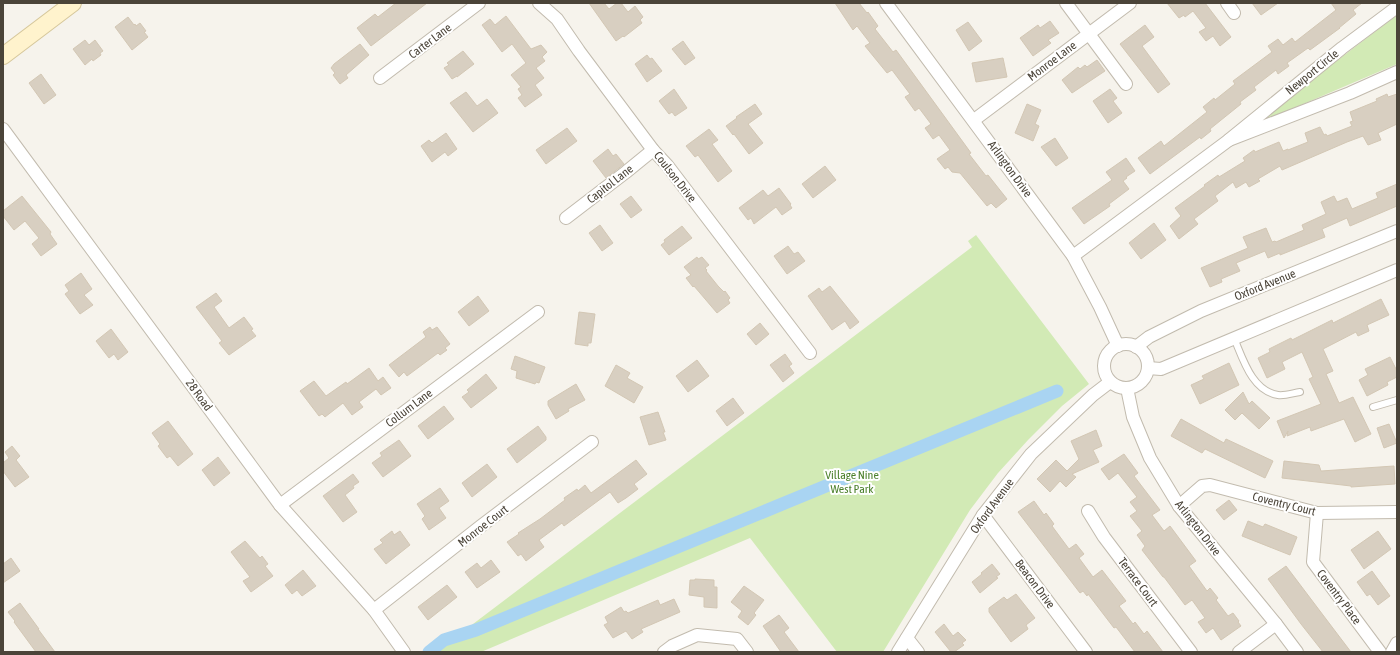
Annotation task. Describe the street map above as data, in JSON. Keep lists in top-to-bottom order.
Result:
{
  "streets": {
    "street": [
      "Carter Lane",
      "Monroe Lane",
      "Newport Circle",
      "Arlington Drive",
      "Coulson Drive",
      "Capitol Lane",
      "Oxford Avenue",
      "28 Road",
      "Collum Lane",
      "Coventry Court",
      "Monroe Court",
      "Terrace Court",
      "Beacon Drive",
      "Coventry Place"
    ]
  },
  "crossings": [
    ["Monroe Lane", "Arlington Drive"],
    ["Newport Circle", "Arlington Drive"],
    ["Arlington Drive", "Oxford Avenue"],
    ["Arlington Drive", "Coventry Court"],
    ["Coulson Drive", "Capitol Lane"],
    ["Oxford Avenue", "Beacon Drive"],
    ["28 Road", "Collum Lane"],
    ["28 Road", "Monroe Court"],
    ["Coventry Court", "Coventry Place"]
  ],
  "parks": ["Village Nine West Park"]
}
